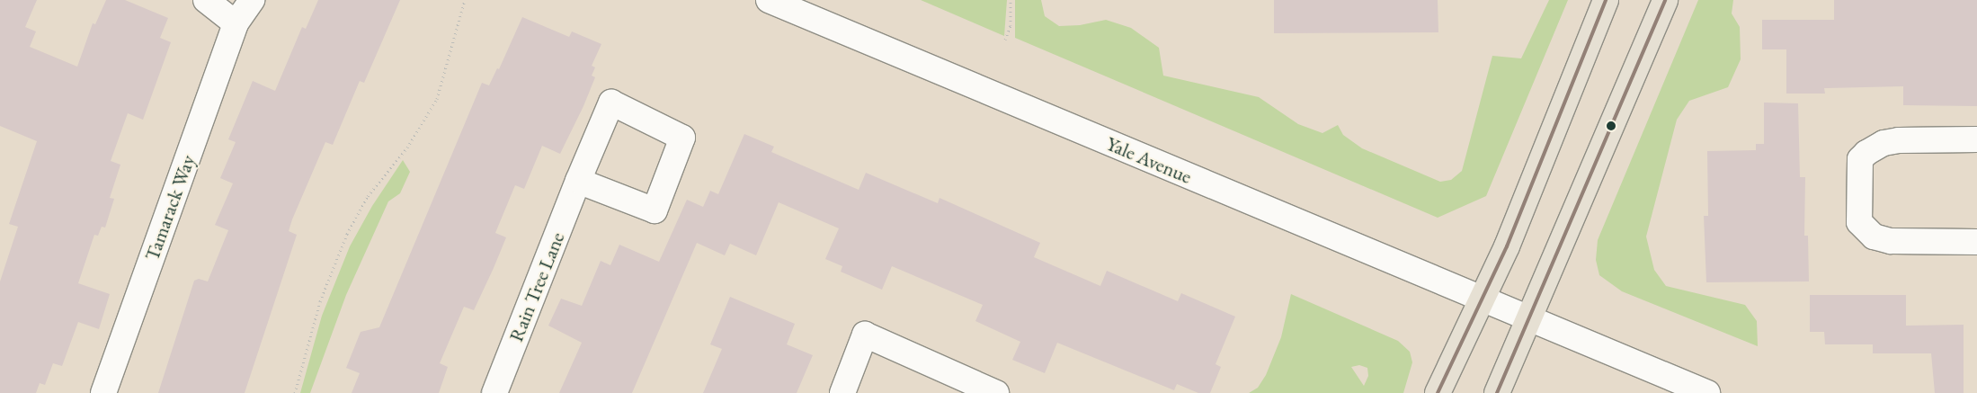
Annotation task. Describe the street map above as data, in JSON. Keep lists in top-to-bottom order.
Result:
{
  "streets": {
    "street": ["Yale Avenue", "Tamarack Way", "Rain Tree Lane"]
  }
}
